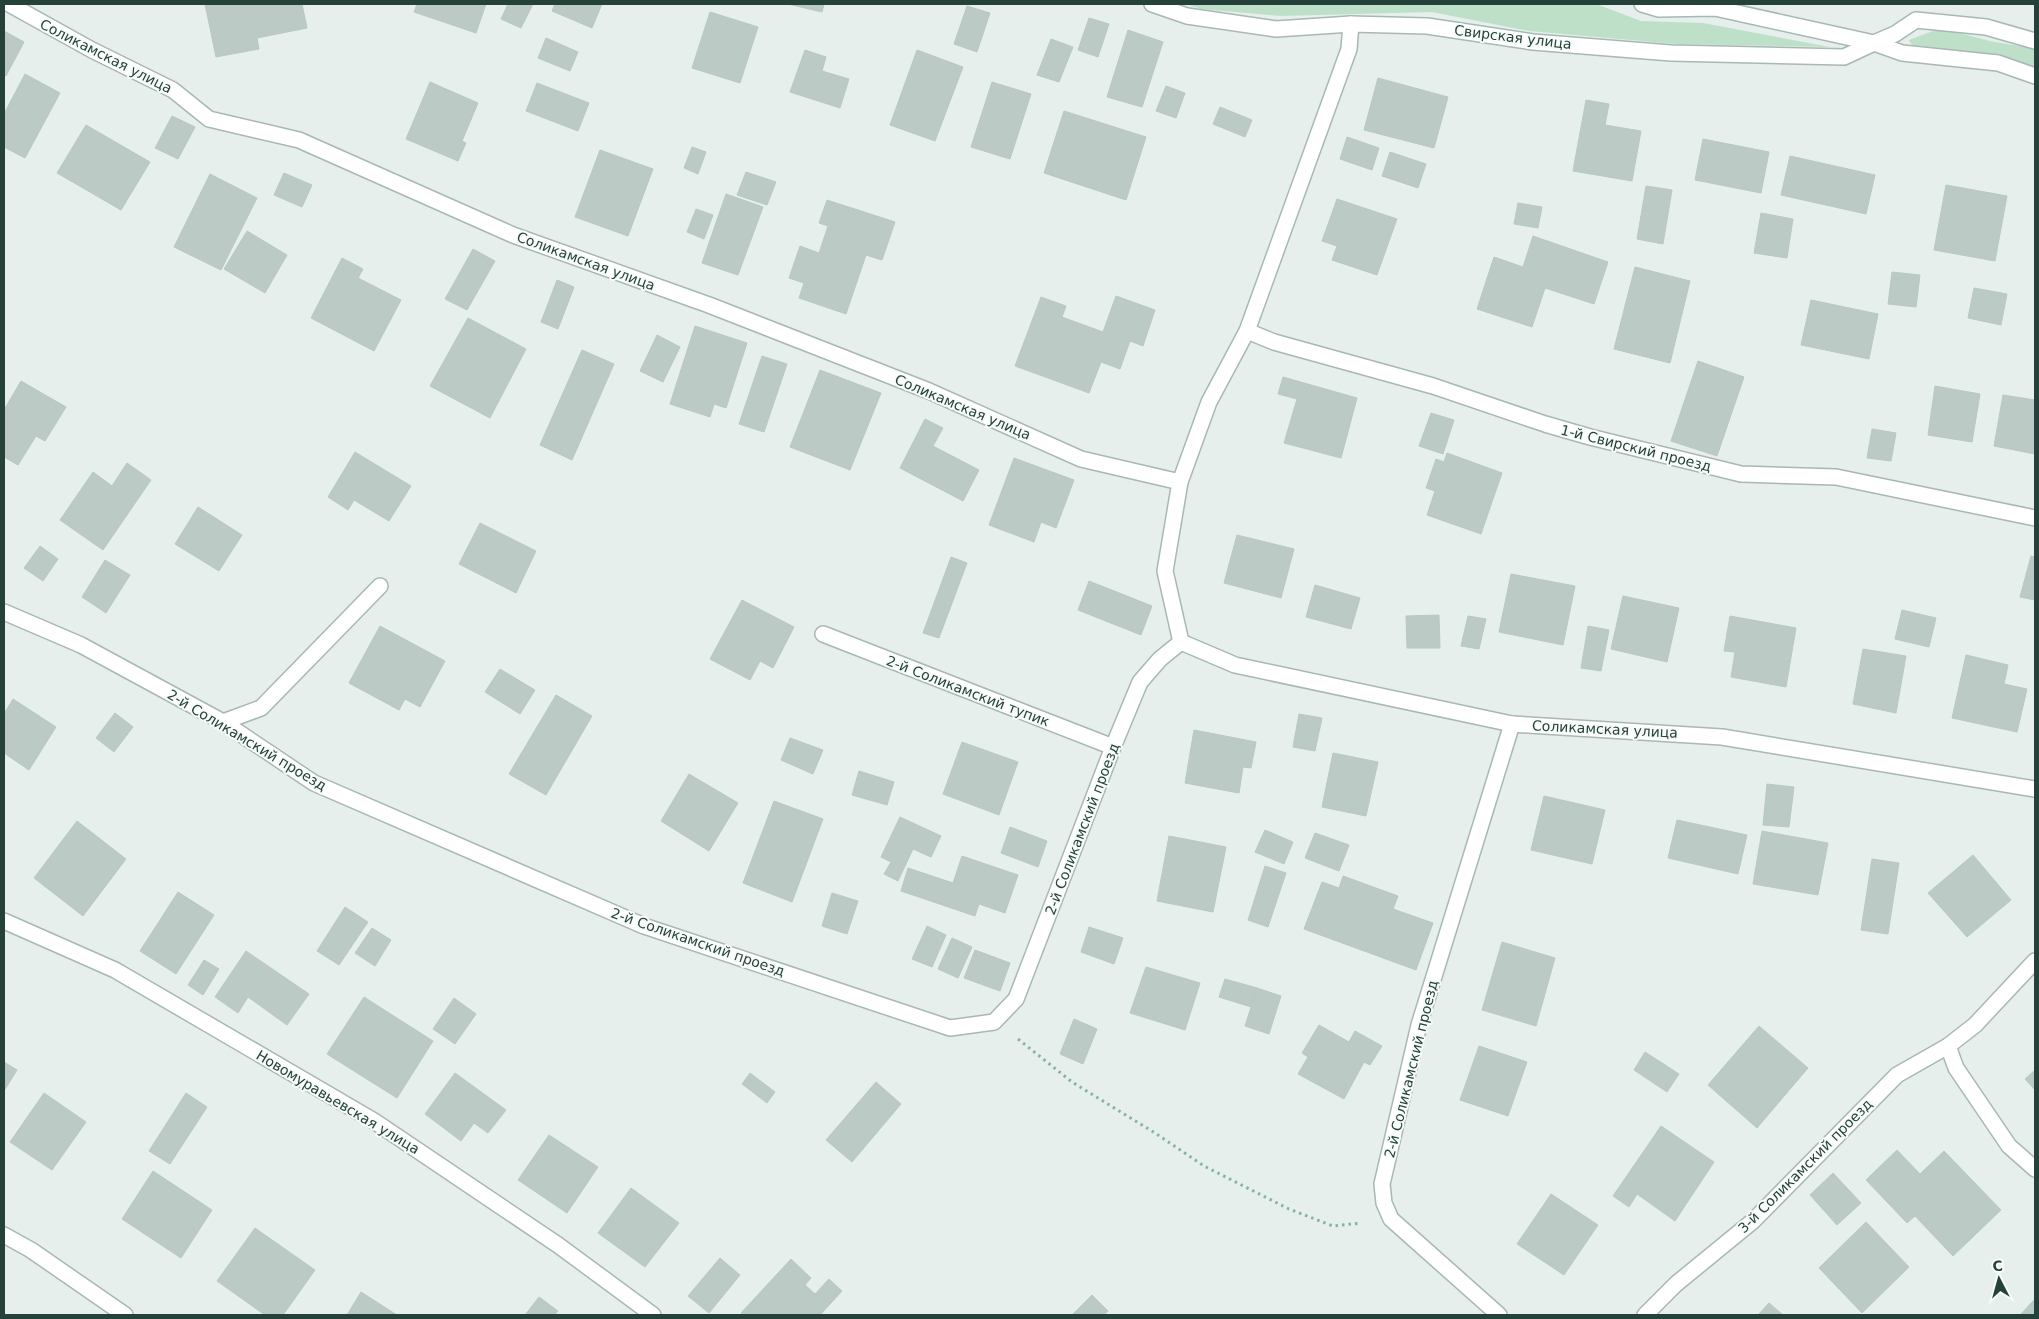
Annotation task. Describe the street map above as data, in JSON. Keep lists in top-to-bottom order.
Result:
{
  "streets": {
    "street": [
      "Свирская улица",
      "Соликамская улица",
      "1-й Свирский проезд",
      "2-й Соликамский тупик",
      "2-й Соликамский проезд",
      "Новомуравьевская улица",
      "3-й Соликамский проезд"
    ]
  },
  "crossings": [
    ["Соликамская улица", "2-й Соликамский проезд"],
    ["2-й Соликамский тупик", "2-й Соликамский проезд"]
  ],
  "north": "top"
}
